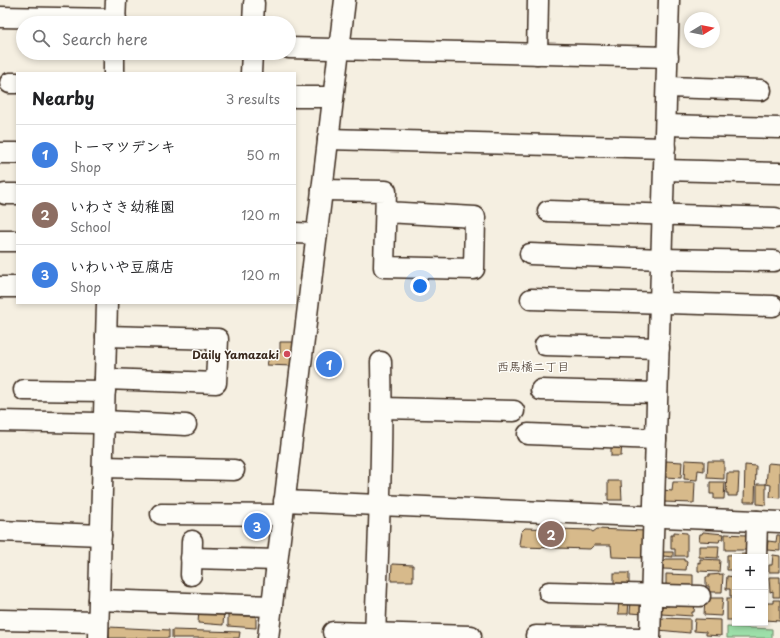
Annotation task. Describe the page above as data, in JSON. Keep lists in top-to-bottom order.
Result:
{
  "districts": ["西馬橋二丁目"],
  "places": ["Daily Yamazaki"],
  "north": "right",
  "page": {
    "search": "Search here",
    "heading": ["Nearby", "3 results"],
    "list": [
      {
        "mark": "1",
        "name": "トーマツデンキ",
        "note": "Shop",
        "value": "50 m"
      },
      {
        "mark": "2",
        "name": "いわさき幼稚園",
        "note": "School",
        "value": "120 m"
      },
      {
        "mark": "3",
        "name": "いわいや豆腐店",
        "note": "Shop",
        "value": "120 m"
      }
    ],
    "pins": ["1", "3", "2"],
    "map_buttons": ["+", "−"]
  }
}
